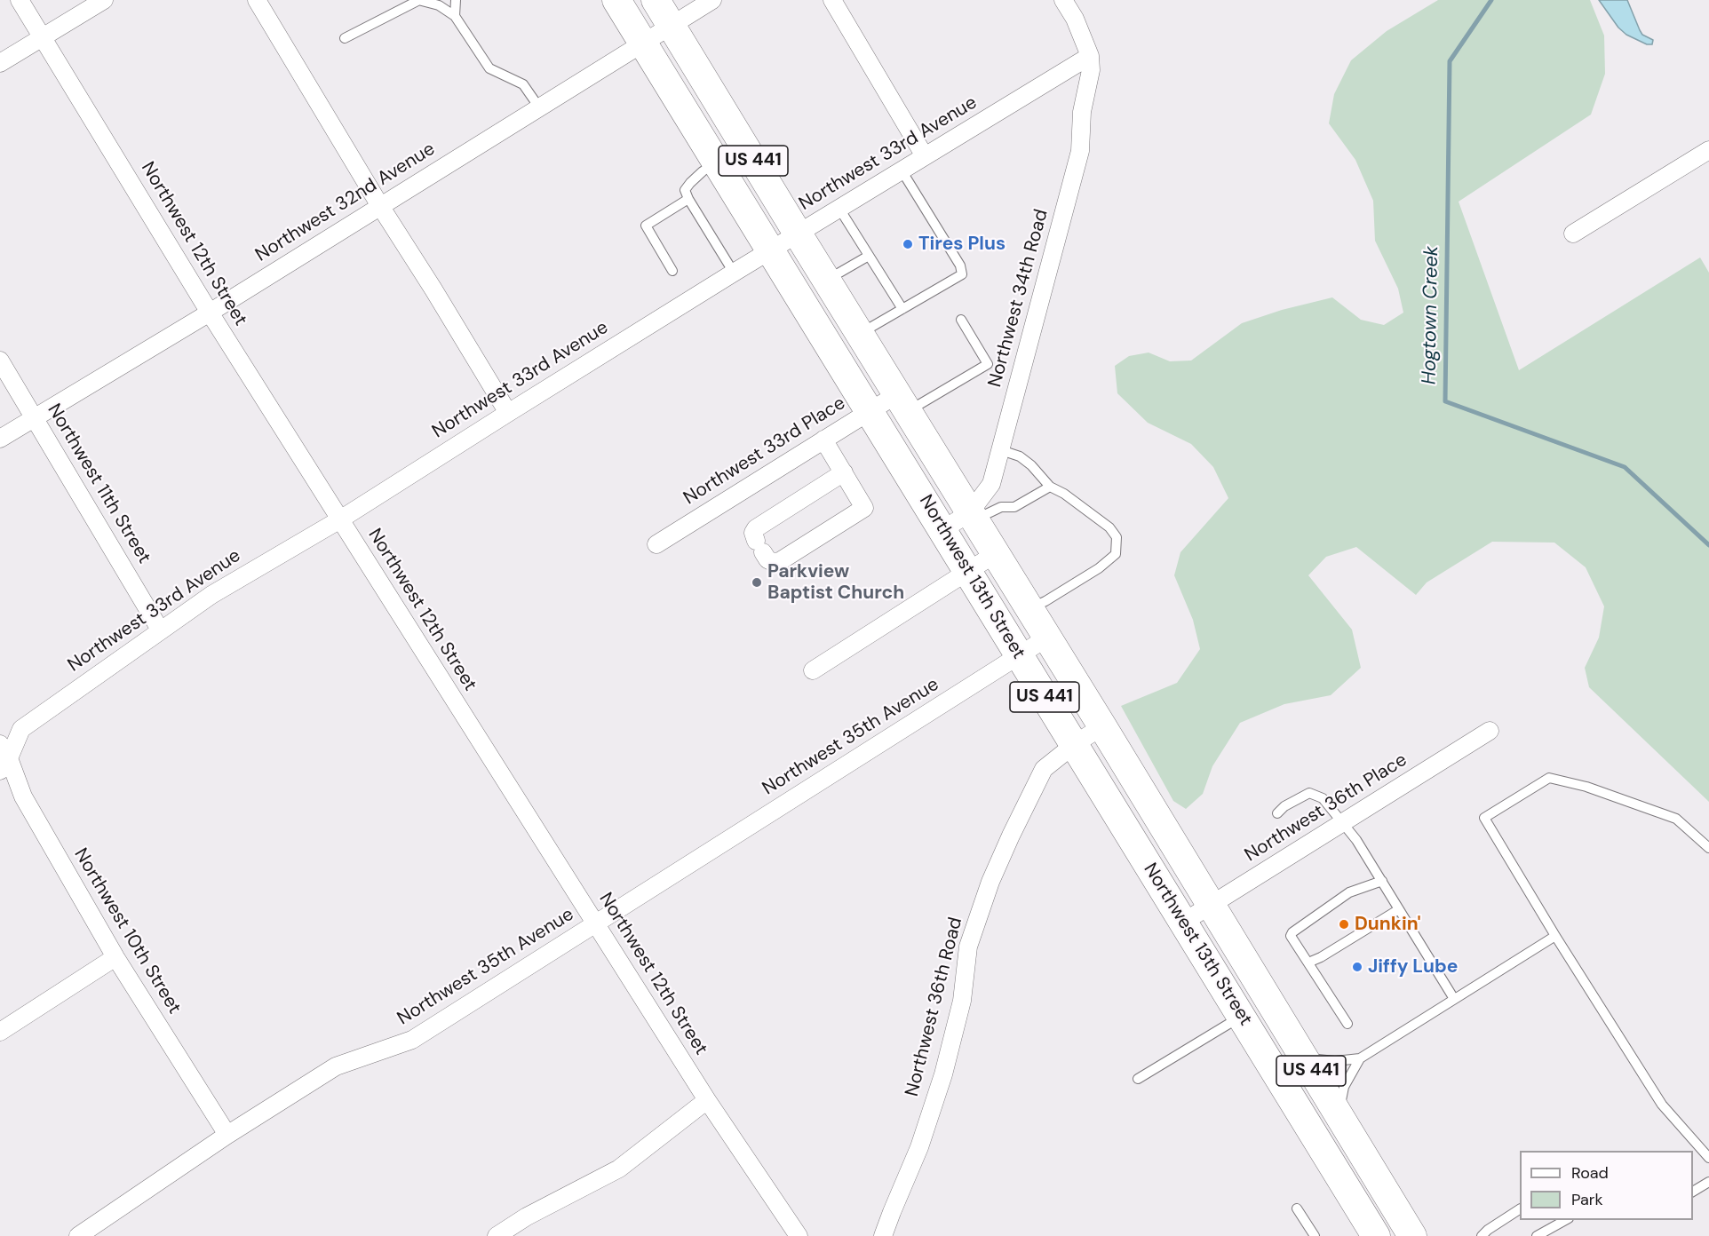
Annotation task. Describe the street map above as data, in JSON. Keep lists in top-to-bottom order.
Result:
{
  "streets": {
    "main road": ["US 441", "Northwest 13th Street"],
    "street": [
      "Northwest 33rd Avenue",
      "Northwest 32nd Avenue",
      "Northwest 12th Street",
      "Northwest 34th Road",
      "Northwest 33rd Place",
      "Northwest 11th Street",
      "Northwest 35th Avenue",
      "Northwest 36th Place",
      "Northwest 10th Street",
      "Northwest 36th Road"
    ]
  },
  "crossings": [
    ["Northwest 33rd Avenue", "Northwest 12th Street"],
    ["Northwest 33rd Avenue", "Northwest 34th Road"],
    ["Northwest 33rd Avenue", "Northwest 11th Street"],
    ["Northwest 33rd Avenue", "Northwest 13th Street"],
    ["Northwest 33rd Avenue", "Northwest 10th Street"],
    ["Northwest 32nd Avenue", "Northwest 12th Street"],
    ["Northwest 32nd Avenue", "Northwest 11th Street"],
    ["Northwest 32nd Avenue", "Northwest 13th Street"],
    ["Northwest 12th Street", "Northwest 35th Avenue"],
    ["Northwest 34th Road", "Northwest 13th Street"],
    ["Northwest 33rd Place", "Northwest 13th Street"],
    ["Northwest 13th Street", "Northwest 35th Avenue"],
    ["Northwest 13th Street", "Northwest 36th Place"],
    ["Northwest 13th Street", "Northwest 36th Road"],
    ["Northwest 35th Avenue", "Northwest 10th Street"]
  ],
  "water": ["Hogtown Creek"],
  "places": [
    "Tires Plus",
    "Parkview Baptist Church",
    "Dunkin'",
    "Jiffy Lube"
  ],
  "legend": ["Road", "Park"]
}
